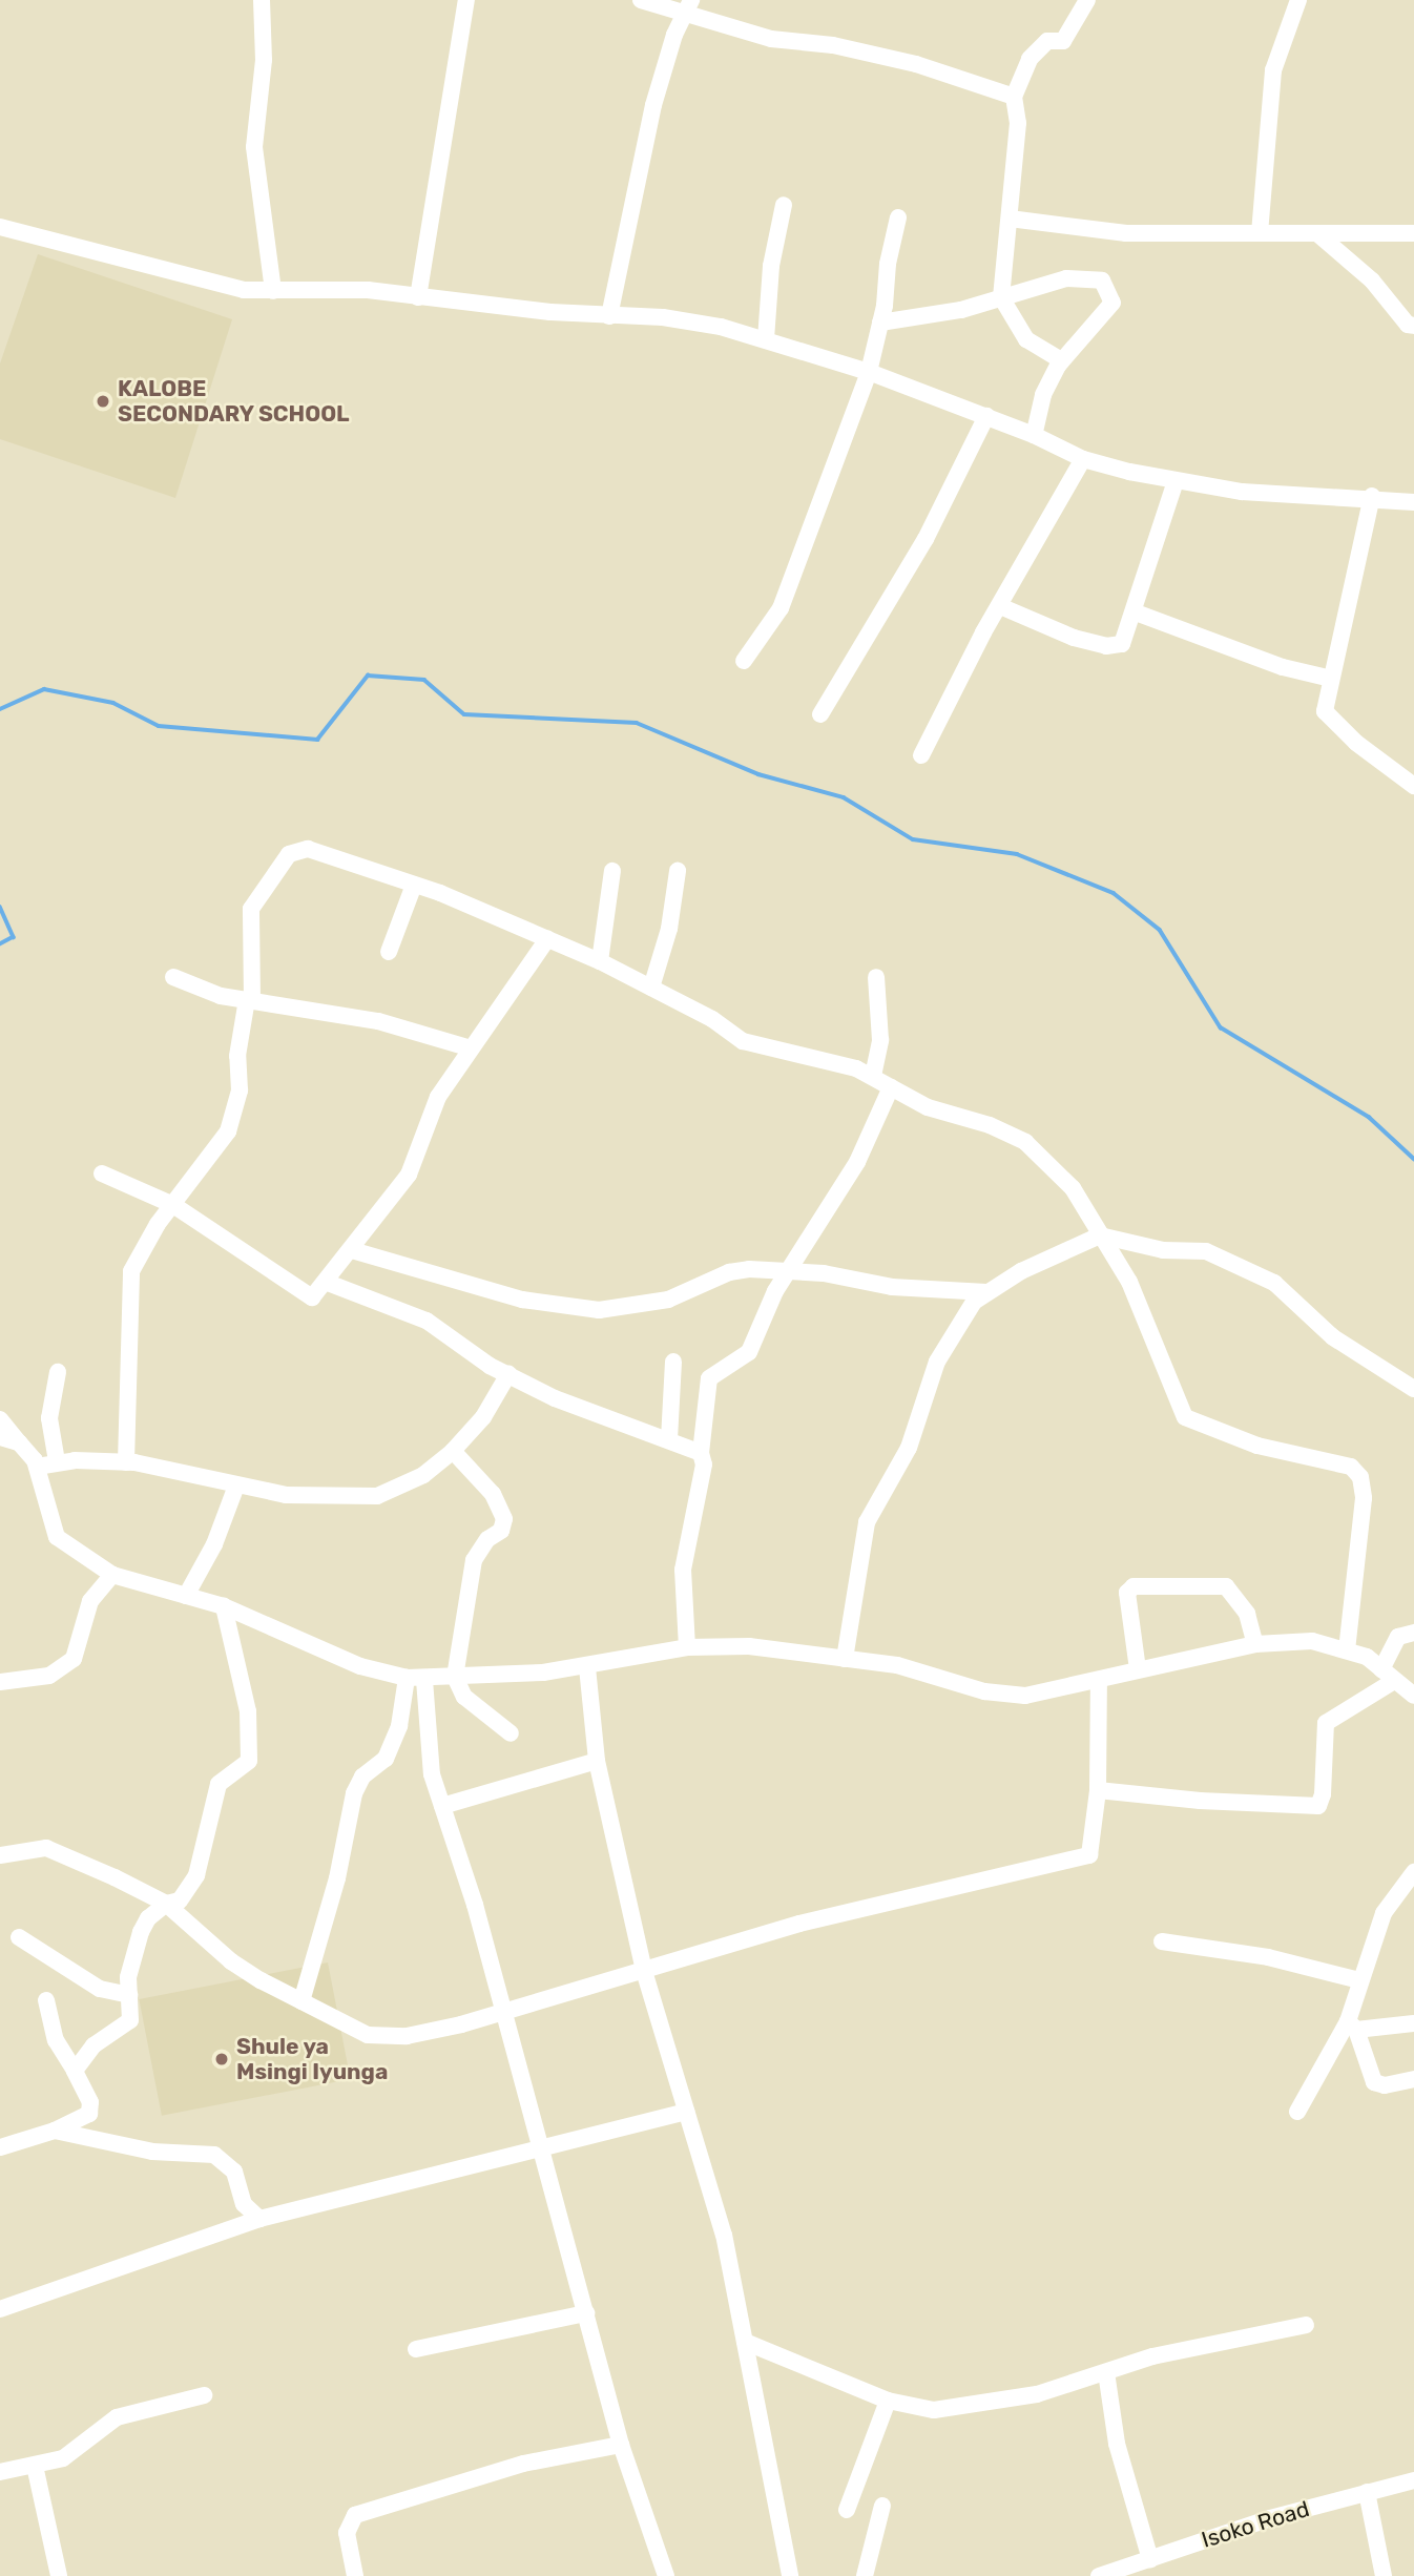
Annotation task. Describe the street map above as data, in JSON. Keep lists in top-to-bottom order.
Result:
{
  "streets": {
    "street": ["Isoko Road"]
  },
  "places": ["KALOBE SECONDARY SCHOOL", "Shule ya Msingi Iyunga"]
}
